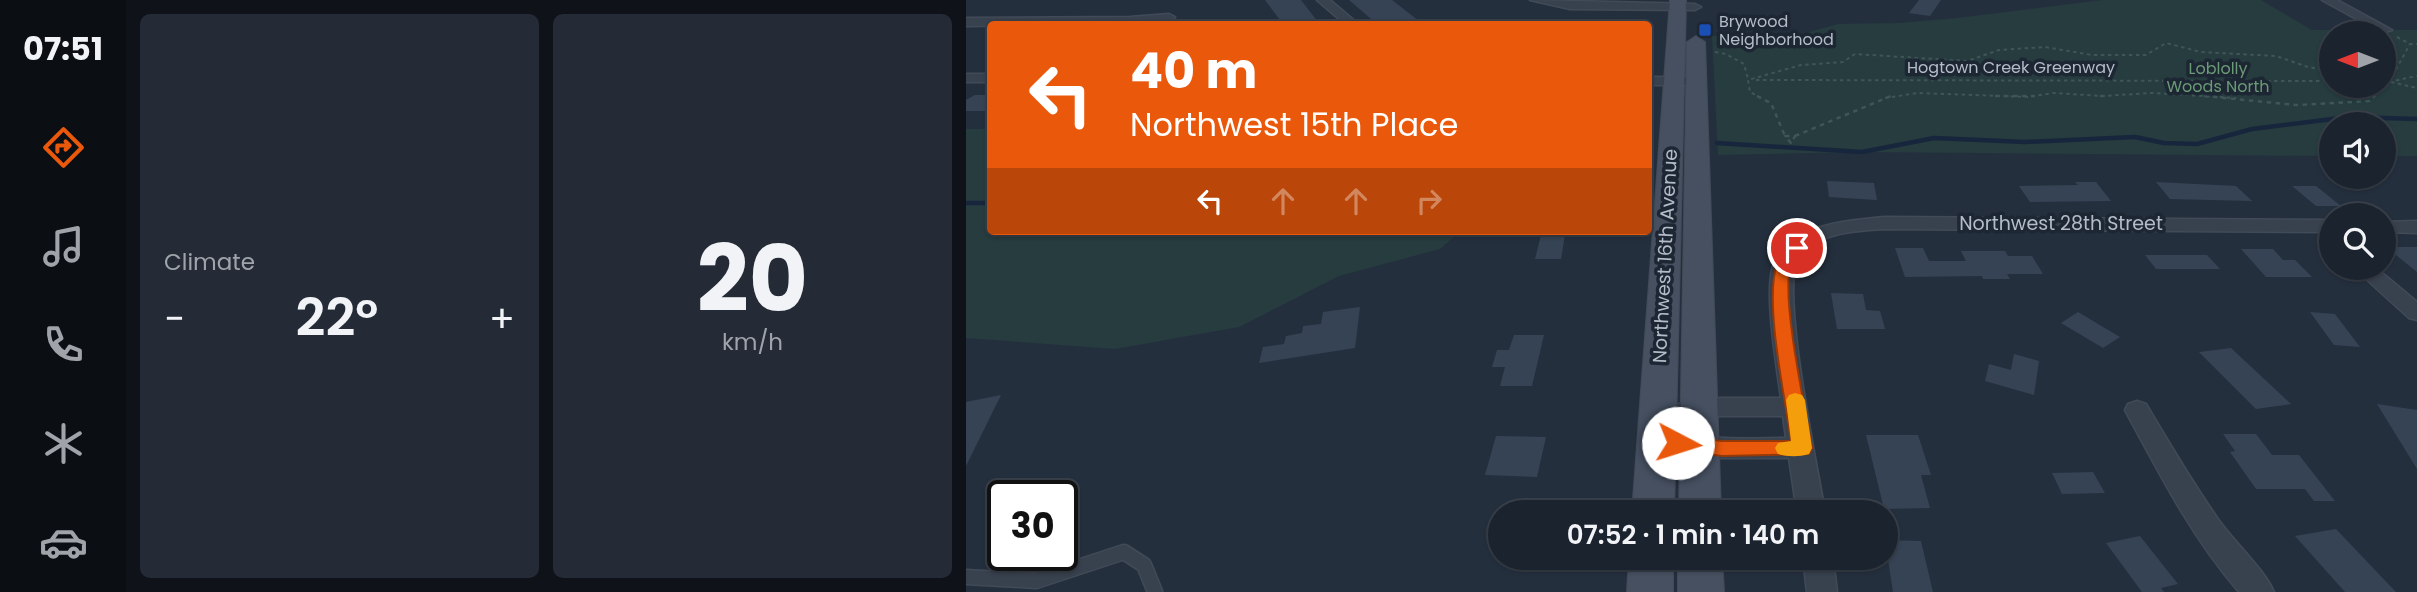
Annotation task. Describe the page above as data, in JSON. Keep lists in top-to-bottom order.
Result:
{
  "streets": {
    "main road": ["Northwest 16th Avenue"],
    "street": ["Northwest 28th Street"],
    "path": ["Hogtown Creek Greenway"]
  },
  "parks": ["Loblolly Woods North"],
  "places": {
    "transit": ["Brywood Neighborhood"]
  },
  "north": "left",
  "page": {
    "tabs": "07:51",
    "tile": [
      "Climate",
      ["20", "km/h"]
    ],
    "turn": ["40 m", "Northwest 15th Place"],
    "heat": ["−", "22°", "+"],
    "limit": "30",
    "trip": "07:52 · 1 min · 140 m"
  }
}
